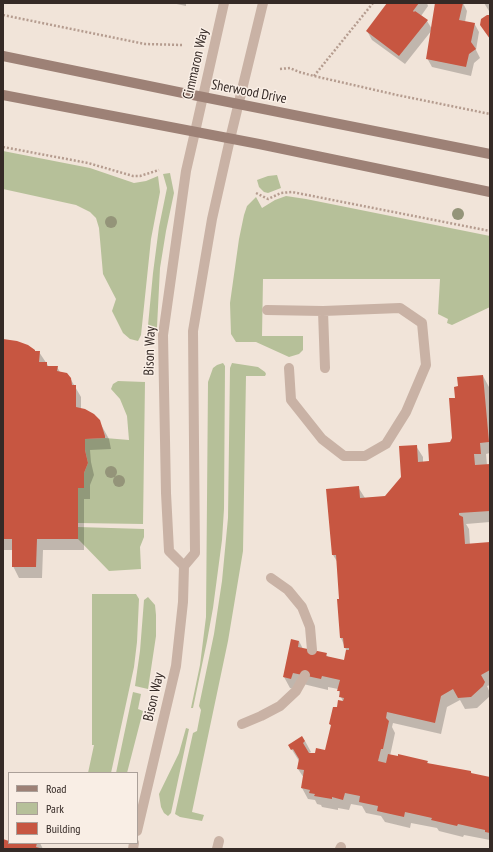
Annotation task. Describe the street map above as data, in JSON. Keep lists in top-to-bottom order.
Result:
{
  "streets": {
    "main road": ["Sherwood Drive"],
    "street": ["Cimmaron Way", "Bison Way"]
  },
  "crossings": [
    ["Cimmaron Way", "Sherwood Drive"],
    ["Cimmaron Way", "Bison Way"]
  ],
  "legend": ["Road", "Park", "Building"]
}
